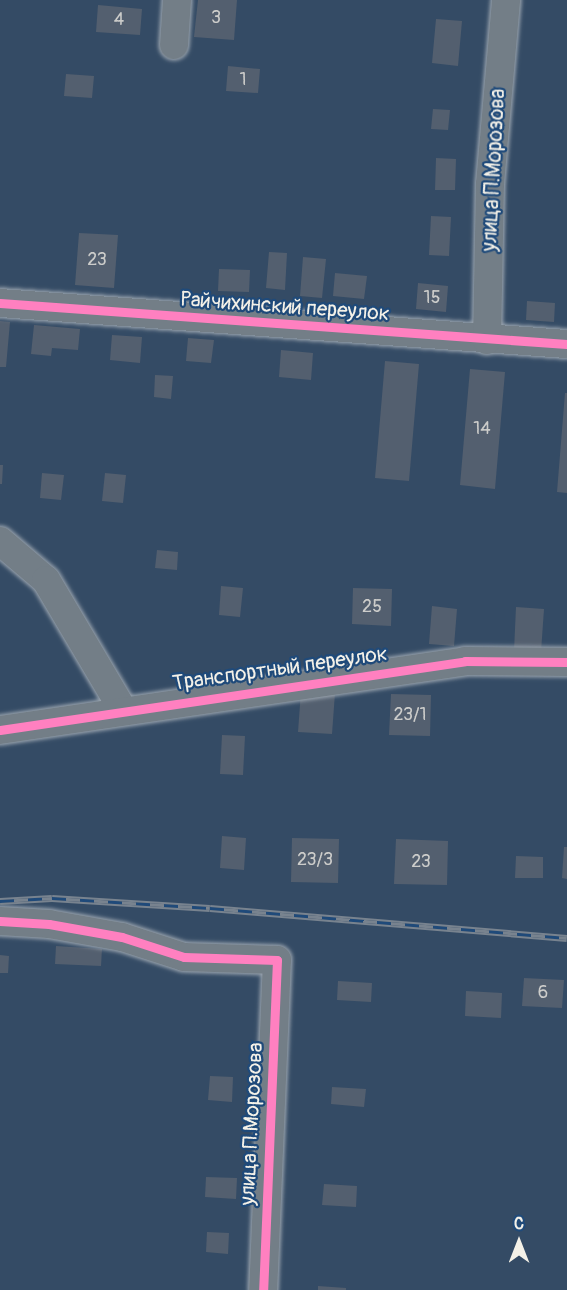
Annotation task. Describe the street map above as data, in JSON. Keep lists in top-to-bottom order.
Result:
{
  "streets": {
    "street": ["улица П.Морозова", "Райчихинский переулок", "Транспортный переулок"]
  },
  "crossings": [
    ["улица П.Морозова", "Райчихинский переулок"]
  ],
  "house_numbers": [
    "3",
    "4",
    "1",
    "23",
    "15",
    "14",
    "25",
    "23/1",
    "23/3",
    "23",
    "6"
  ],
  "north": "top"
}
